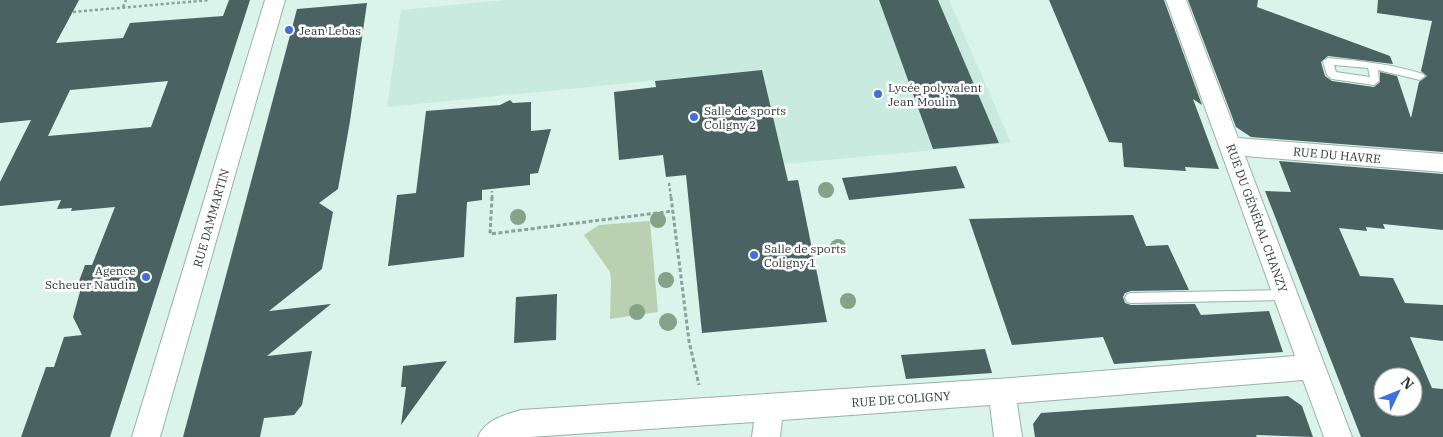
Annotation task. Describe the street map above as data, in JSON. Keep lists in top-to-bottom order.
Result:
{
  "streets": {
    "street": [
      "RUE DU HAVRE",
      "RUE DAMMARTIN",
      "RUE DU GÉNÉRAL CHANZY",
      "RUE DE COLIGNY"
    ]
  },
  "crossings": [
    ["RUE DU HAVRE", "RUE DU GÉNÉRAL CHANZY"],
    ["RUE DU GÉNÉRAL CHANZY", "RUE DE COLIGNY"]
  ],
  "places": [
    "Jean Lebas",
    "Lycée polyvalent Jean Moulin",
    "Salle de sports Coligny 2",
    "Salle de sports Coligny 1",
    "Agence Scheuer Naudin"
  ],
  "north": "top right"
}
